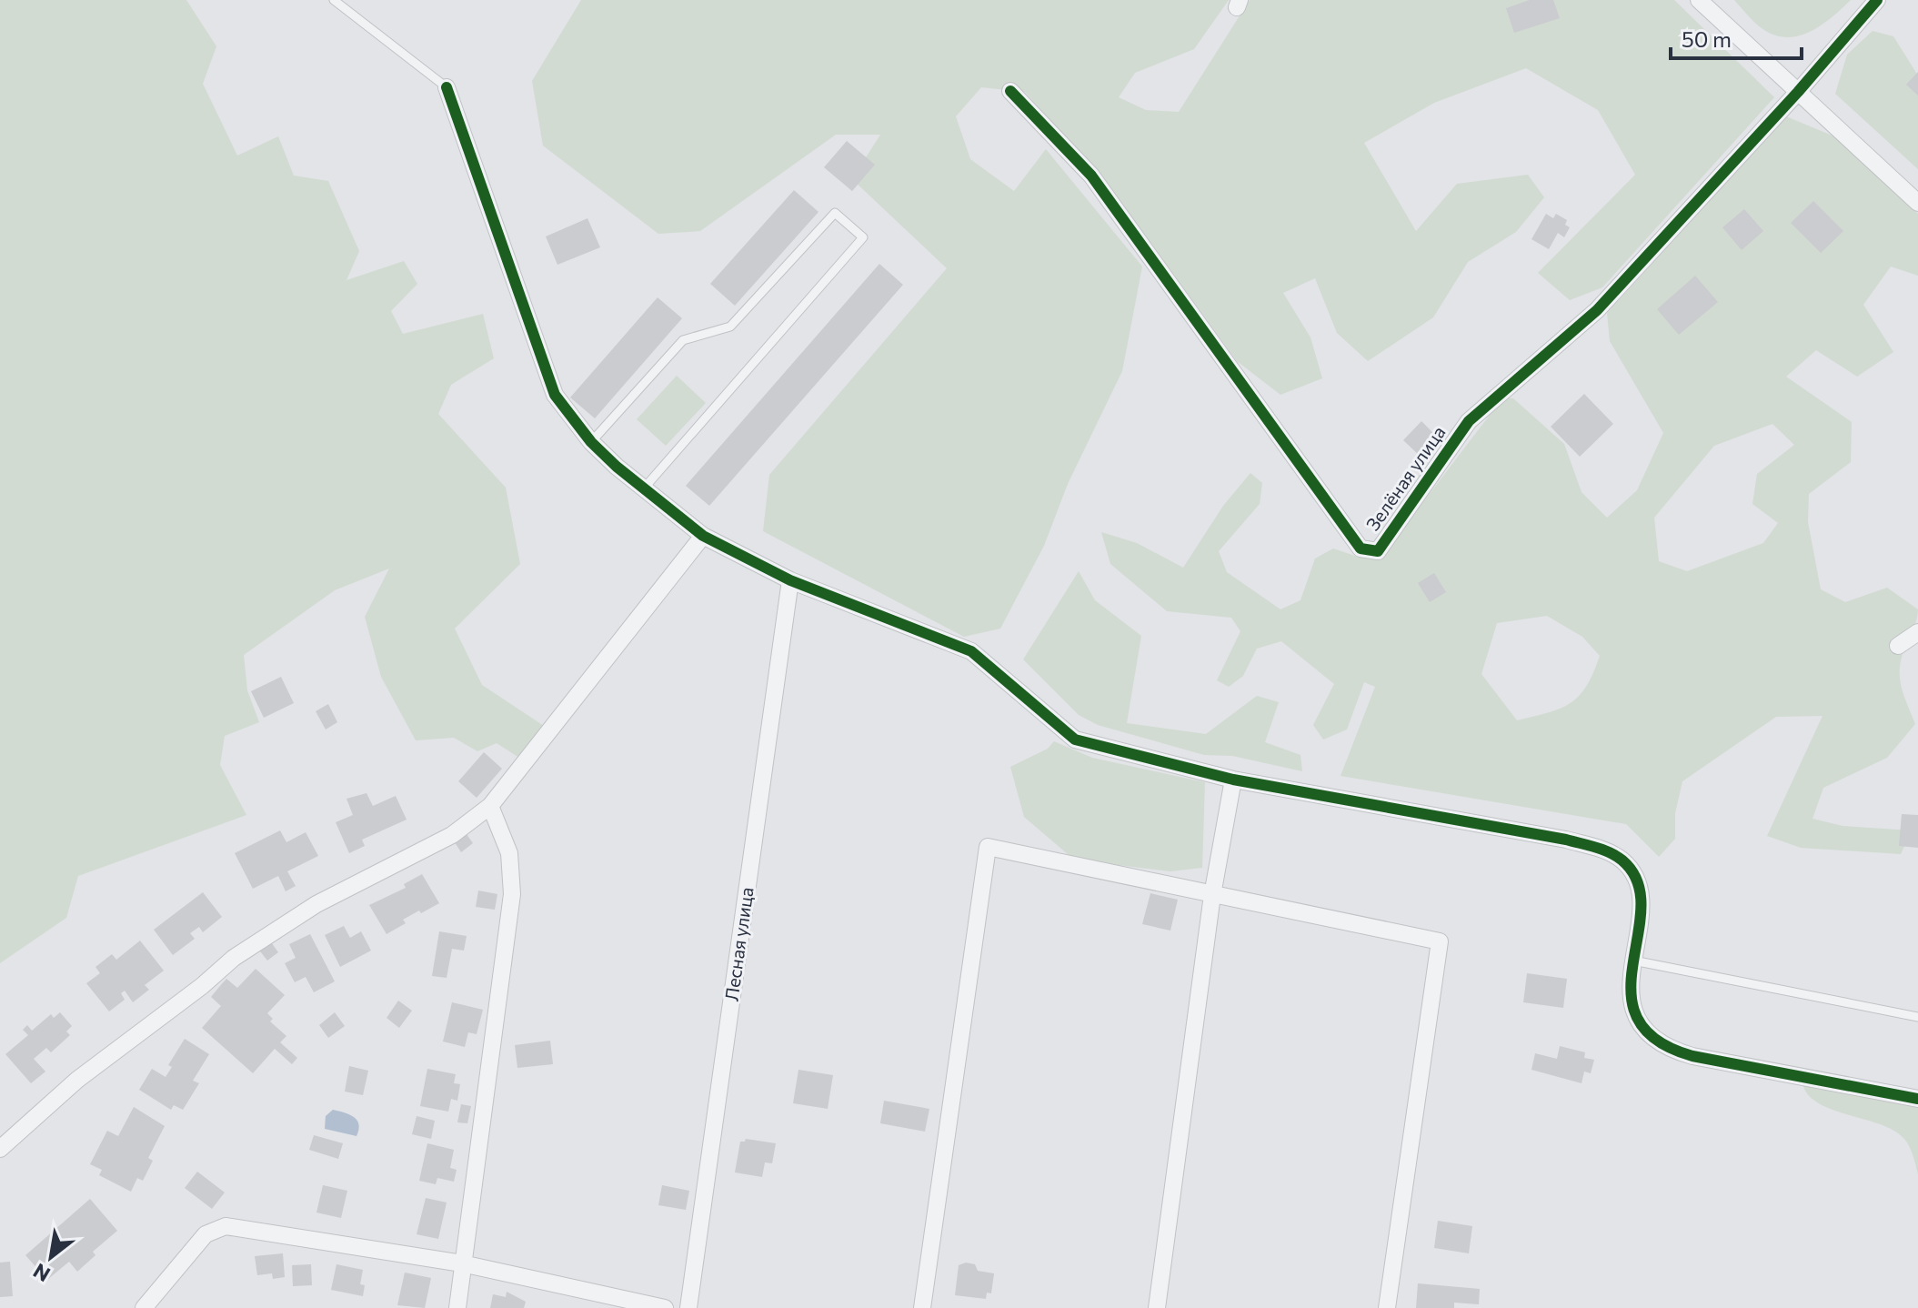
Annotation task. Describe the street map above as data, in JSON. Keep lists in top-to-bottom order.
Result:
{
  "streets": {
    "street": ["Зелёная улица", "Лесная улица"]
  },
  "scale_bar": "50 m",
  "north": "bottom left"
}
